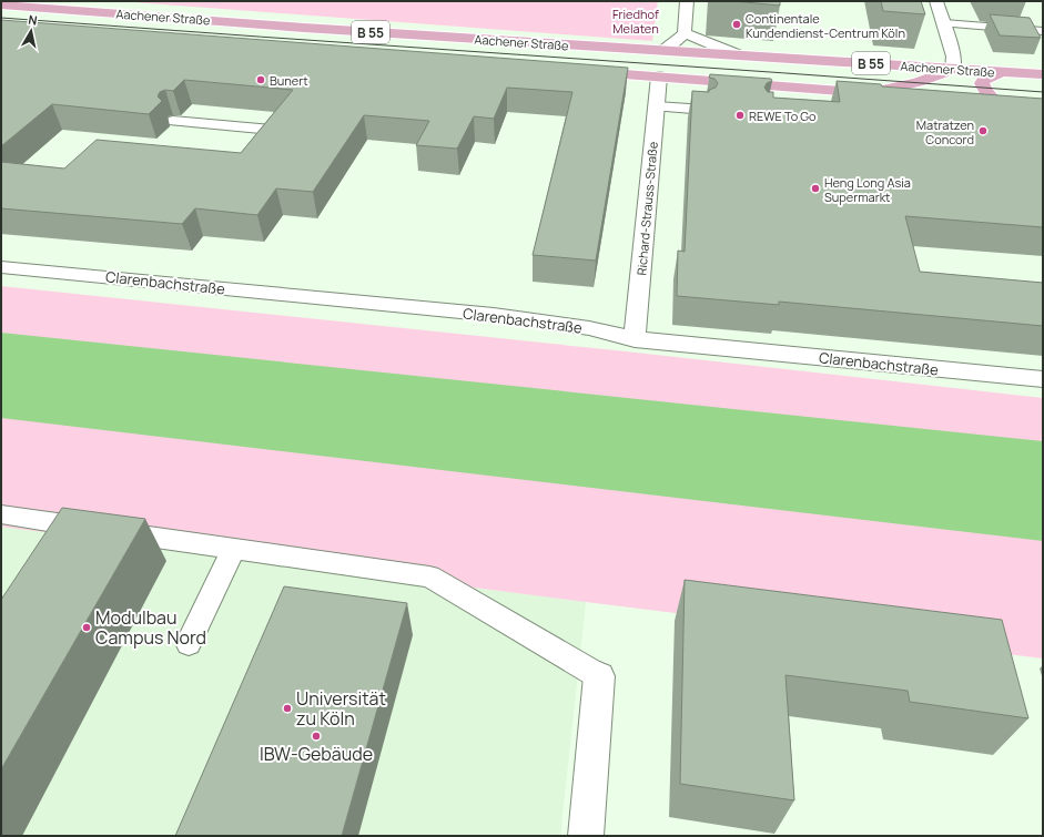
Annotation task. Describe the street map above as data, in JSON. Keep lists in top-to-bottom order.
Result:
{
  "streets": {
    "main road": ["Aachener Straße", "B 55"],
    "street": ["Richard-Strauss-Straße", "Clarenbachstraße"]
  },
  "crossings": [
    ["Aachener Straße", "Richard-Strauss-Straße"],
    ["Richard-Strauss-Straße", "Clarenbachstraße"]
  ],
  "parks": ["Friedhof Melaten"],
  "places": [
    "Continentale Kundendienst-Centrum Köln",
    "Bunert",
    "REWE To Go",
    "Matratzen Concord",
    "Heng Long Asia Supermarkt",
    "Modulbau Campus Nord",
    "Universität zu Köln",
    "IBW-Gebäude"
  ],
  "north": "top"
}
